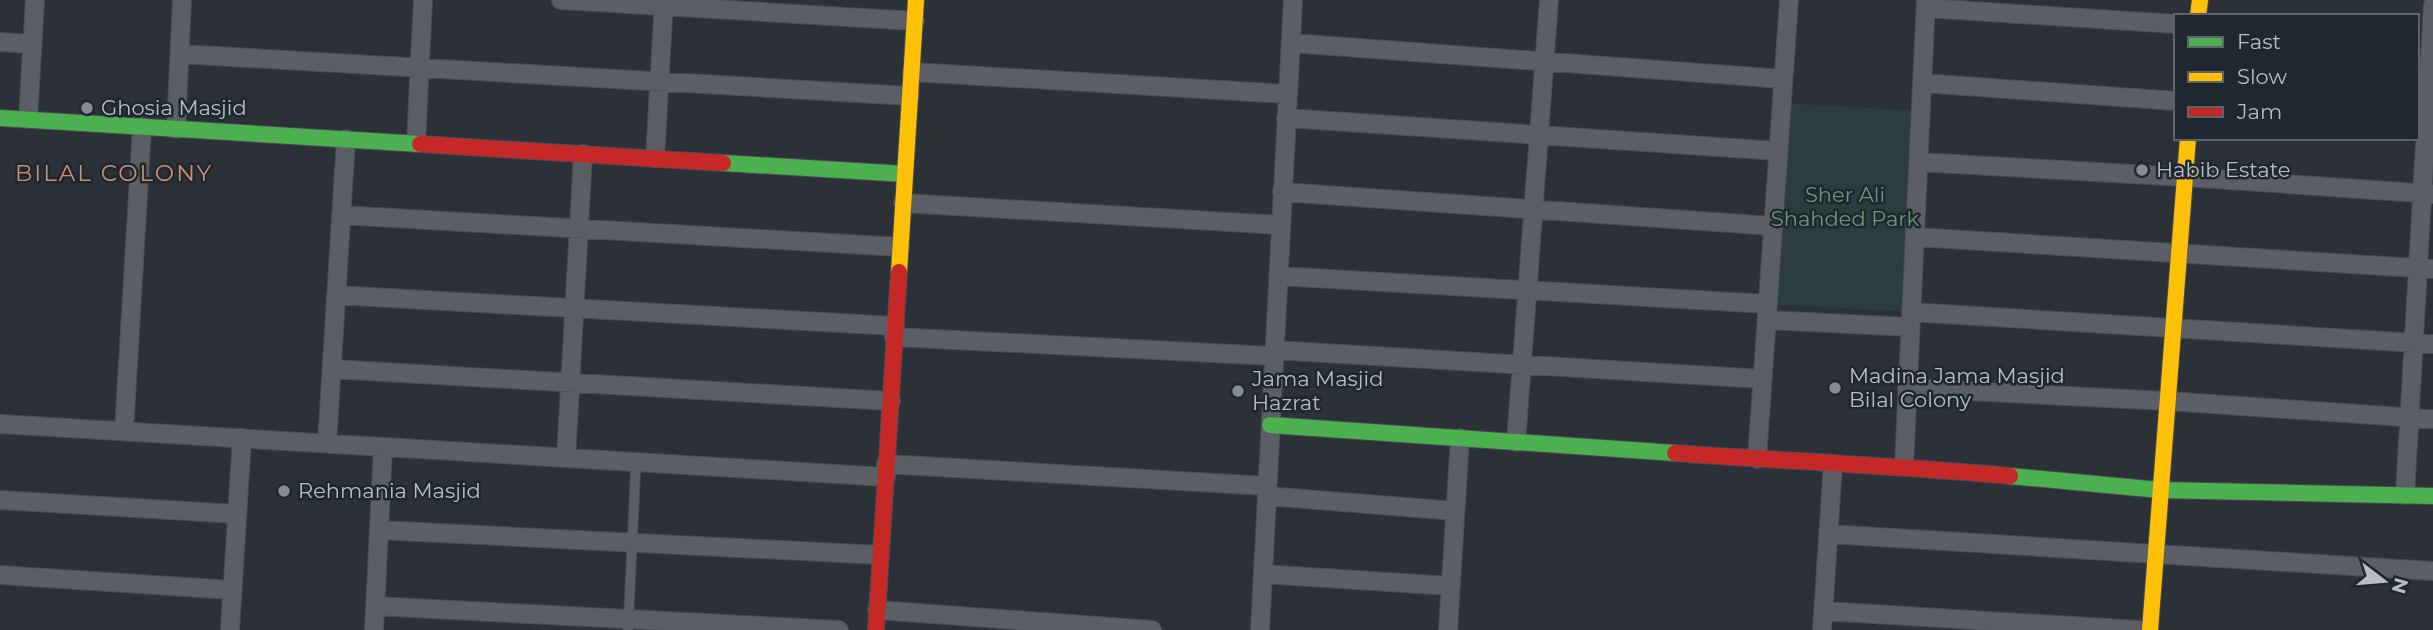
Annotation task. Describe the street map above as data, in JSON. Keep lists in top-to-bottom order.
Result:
{
  "districts": ["BILAL COLONY"],
  "parks": ["Sher Ali Shahded Park"],
  "places": [
    "Ghosia Masjid",
    "Habib Estate",
    "Madina Jama Masjid Bilal Colony",
    "Jama Masjid Hazrat",
    "Rehmania Masjid"
  ],
  "legend": ["Fast", "Slow", "Jam"],
  "north": "right"
}
